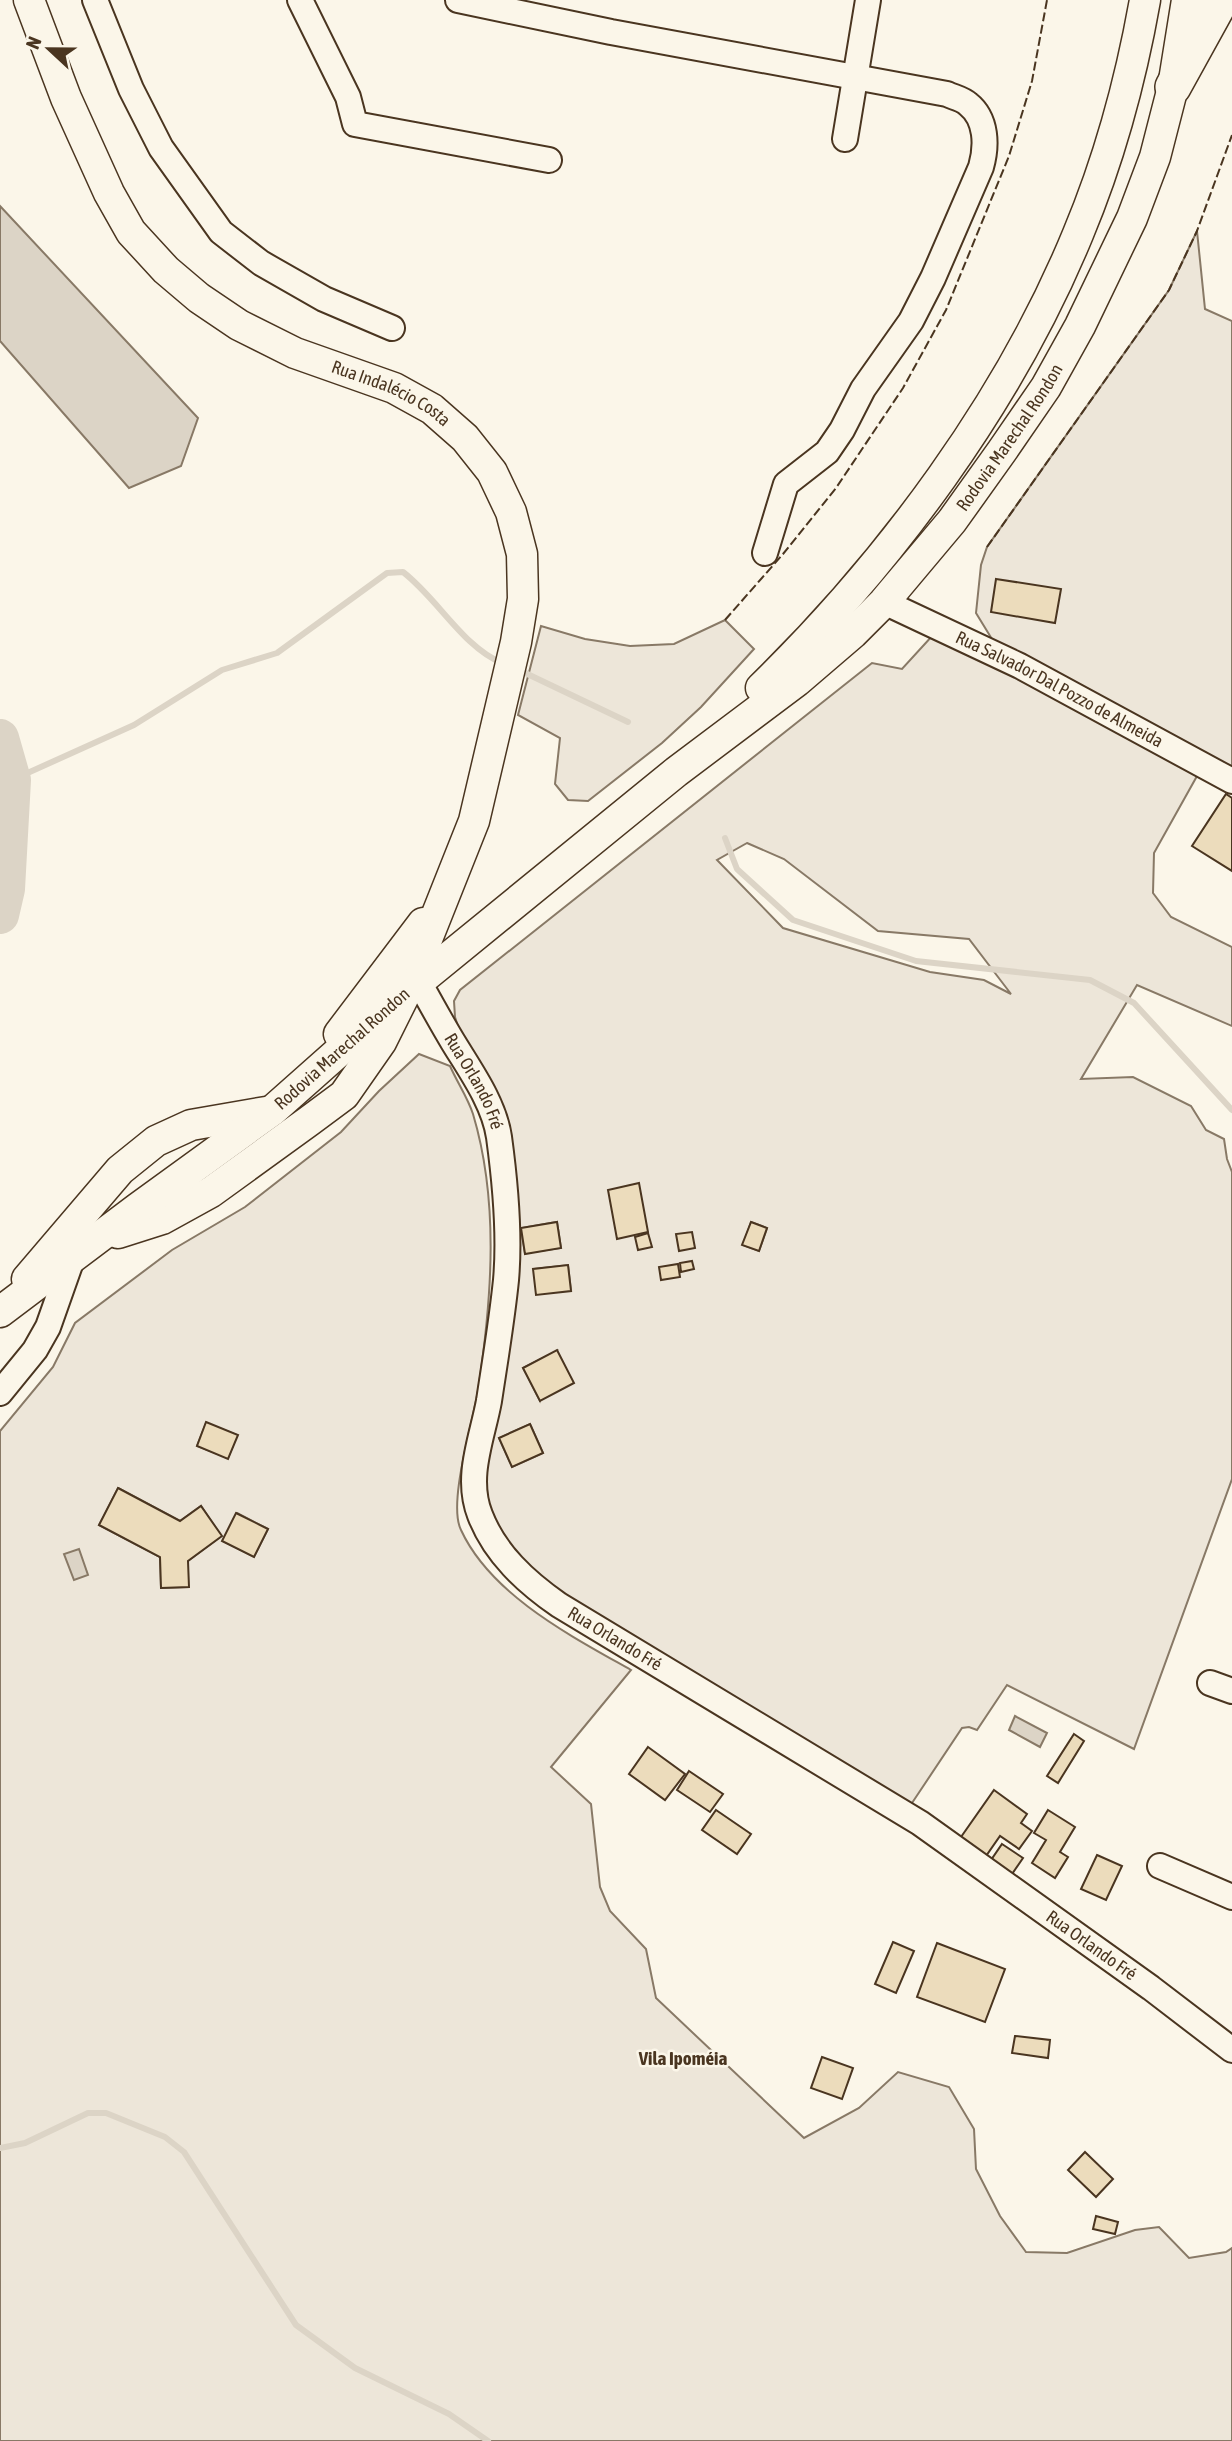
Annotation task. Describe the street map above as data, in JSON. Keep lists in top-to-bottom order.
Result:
{
  "streets": {
    "main road": ["Rua Indalécio Costa", "Rodovia Marechal Rondon"],
    "street": ["Rua Salvador Dal Pozzo de Almeida", "Rua Orlando Fré"]
  },
  "crossings": [
    ["Rua Indalécio Costa", "Rodovia Marechal Rondon"],
    ["Rua Indalécio Costa", "Rua Orlando Fré"],
    ["Rodovia Marechal Rondon", "Rua Salvador Dal Pozzo de Almeida"],
    ["Rodovia Marechal Rondon", "Rua Orlando Fré"]
  ],
  "districts": ["Vila Ipoméia"],
  "north": "left"
}
